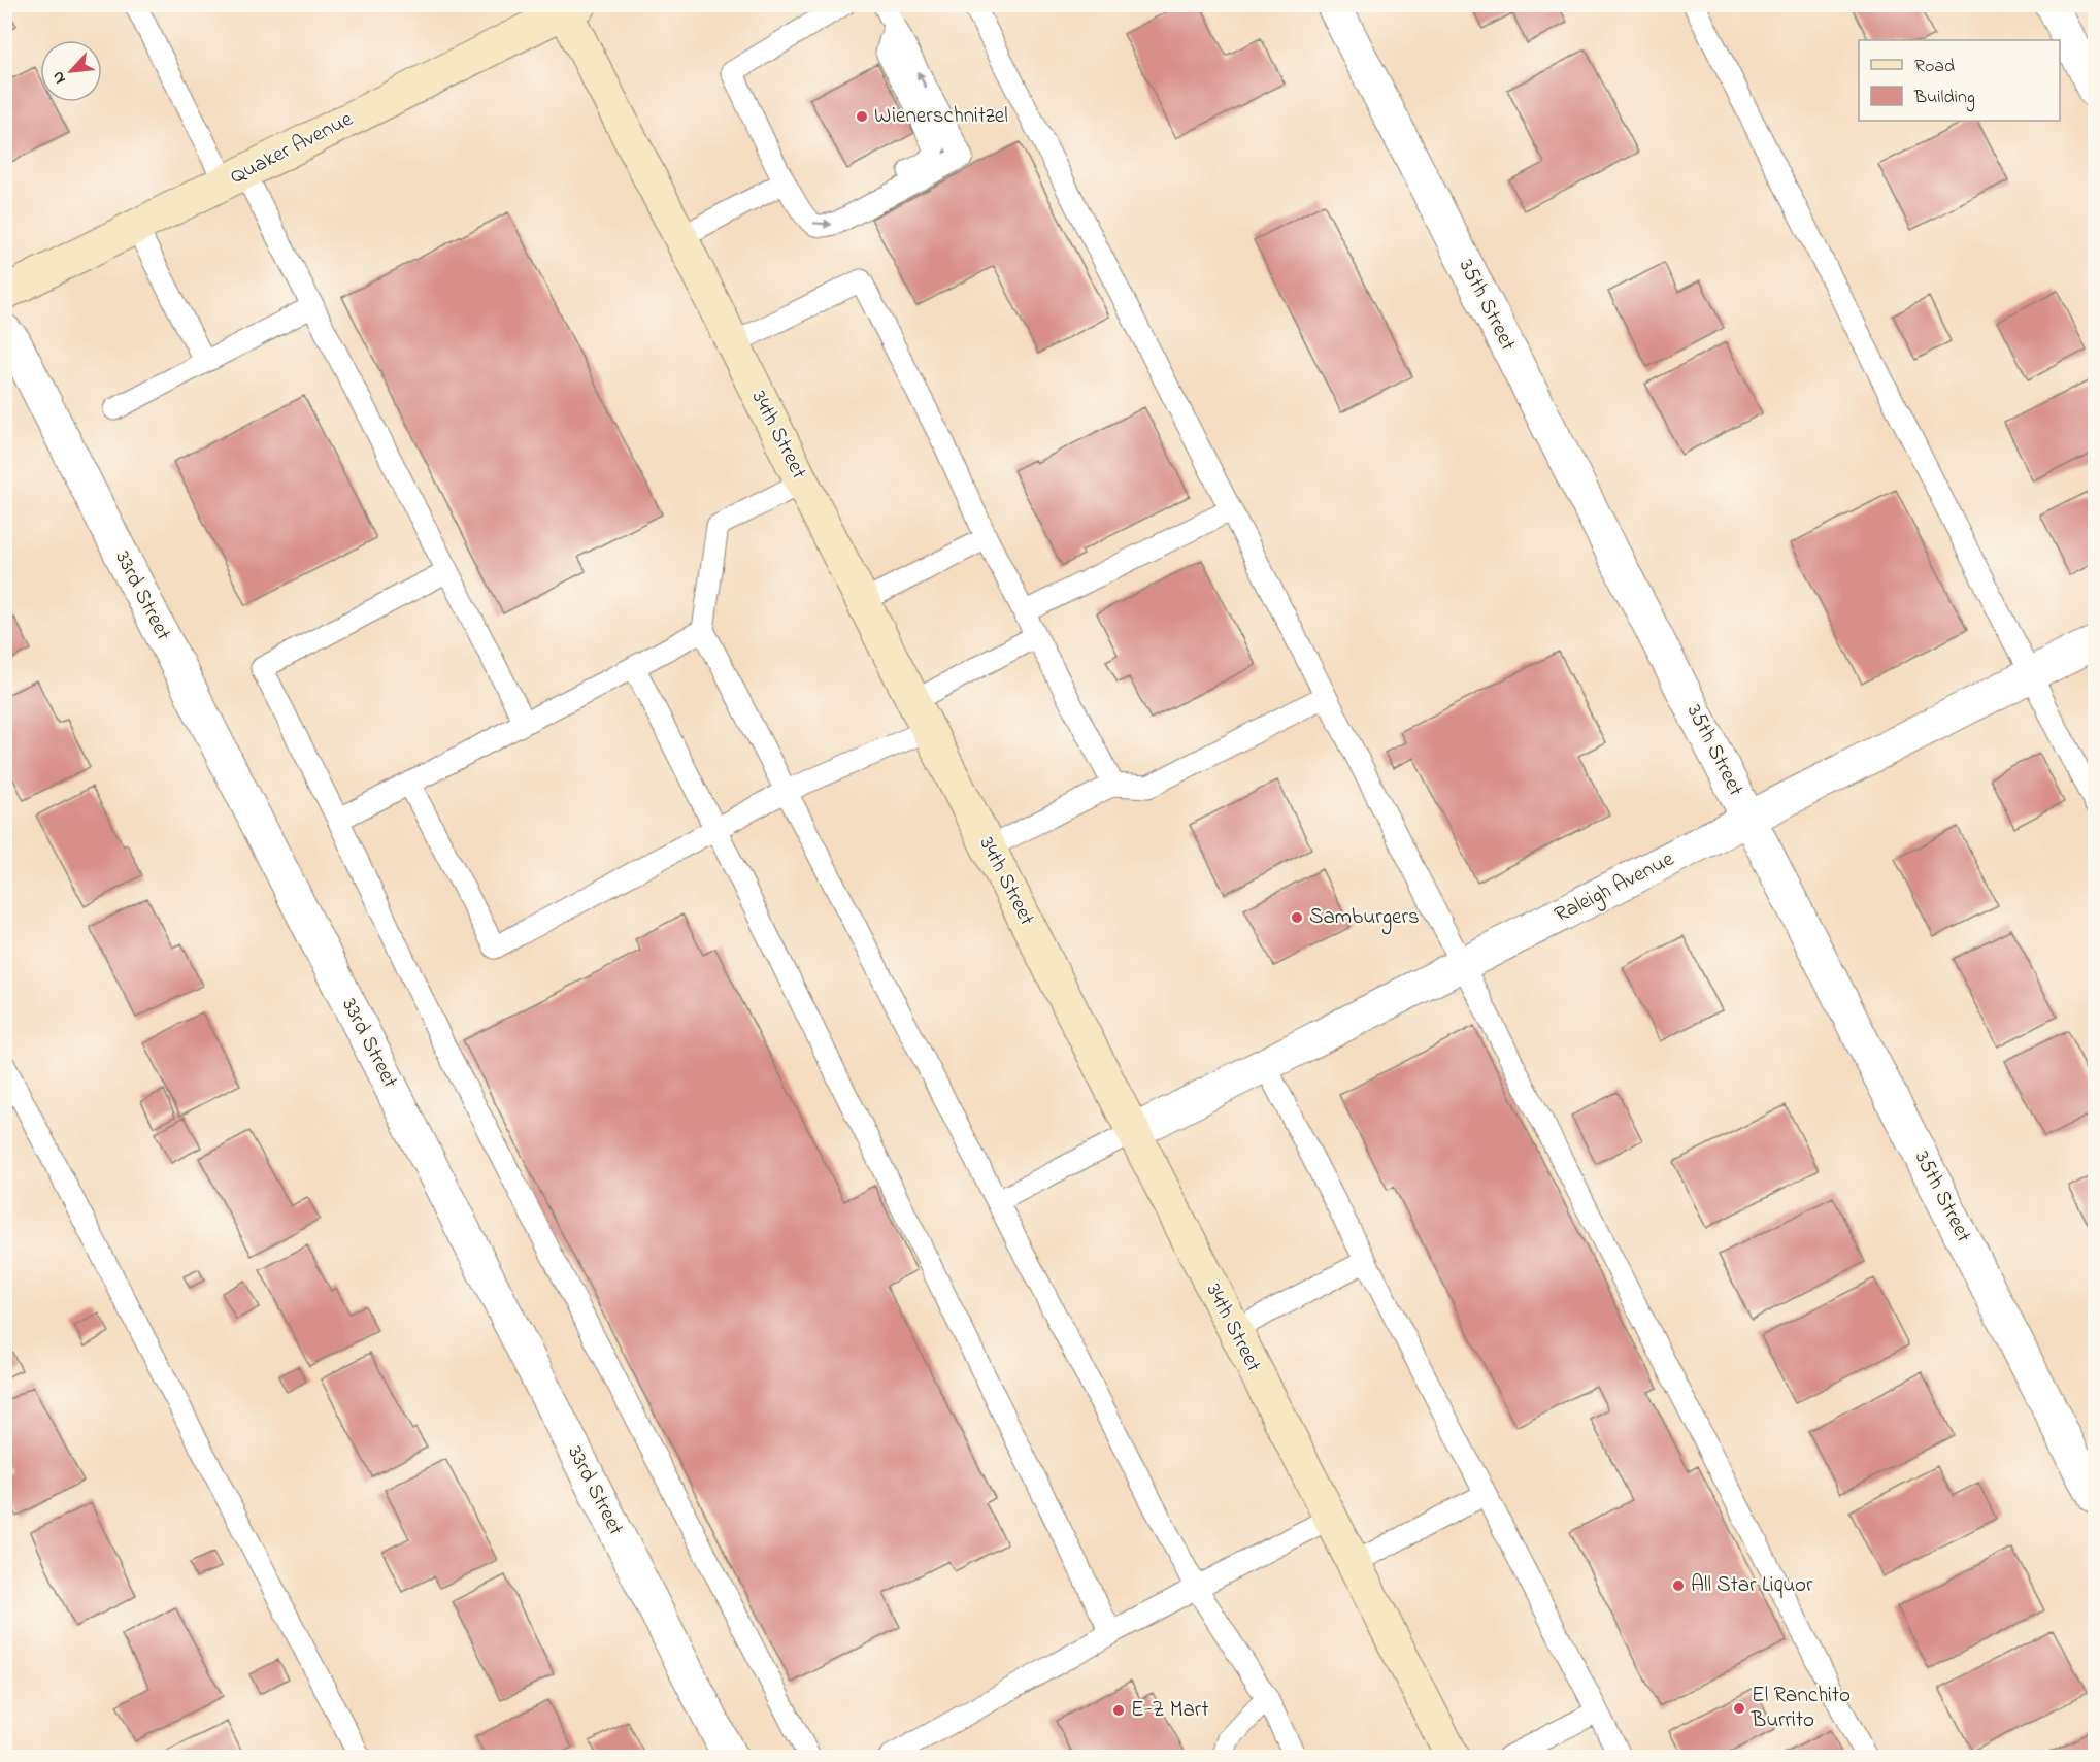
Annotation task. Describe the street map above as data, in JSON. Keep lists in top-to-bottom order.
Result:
{
  "streets": {
    "main road": ["Quaker Avenue", "34th Street"],
    "street": ["35th Street", "33rd Street", "Raleigh Avenue"]
  },
  "crossings": [
    ["Quaker Avenue", "34th Street"],
    ["35th Street", "Raleigh Avenue"],
    ["34th Street", "Raleigh Avenue"]
  ],
  "places": [
    "Wienerschnitzel",
    "Samburgers",
    "All Star Liquor",
    "El Ranchito Burrito",
    "E-Z Mart"
  ],
  "legend": ["Road", "Building"],
  "north": "bottom left"
}
